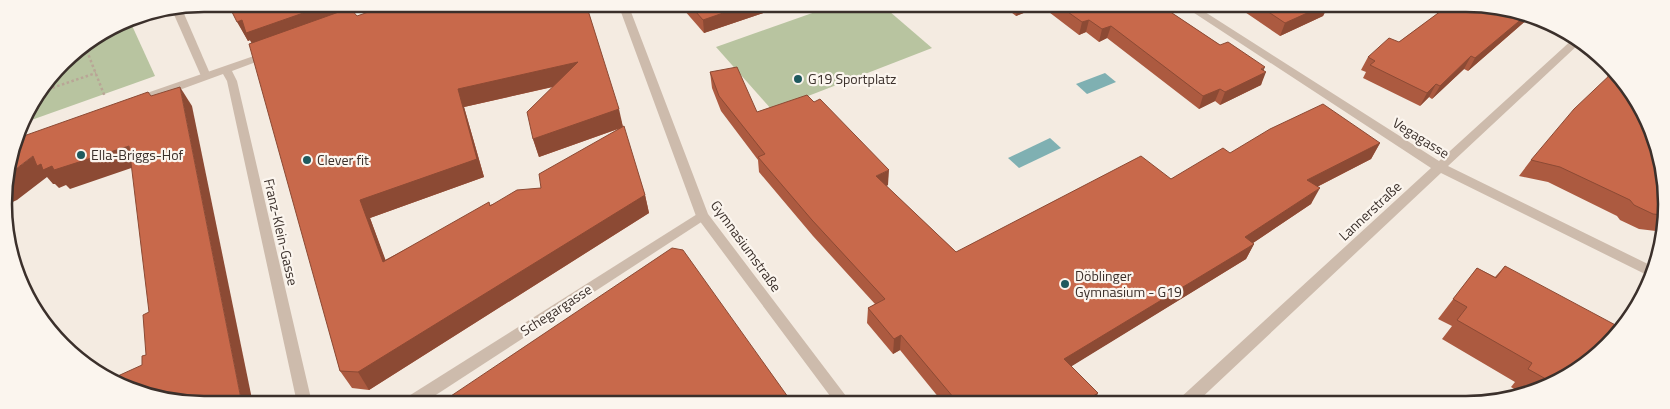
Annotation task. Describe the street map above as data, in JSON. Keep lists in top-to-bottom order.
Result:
{
  "streets": {
    "street": [
      "Vegagasse",
      "Lannerstraße",
      "Franz-Klein-Gasse",
      "Gymnasiumstraße",
      "Schegargasse"
    ]
  },
  "crossings": [
    ["Vegagasse", "Lannerstraße"],
    ["Gymnasiumstraße", "Schegargasse"]
  ],
  "places": [
    "G19 Sportplatz",
    "Ella-Briggs-Hof",
    "Clever fit",
    "Döblinger Gymnasium - G19"
  ]
}
